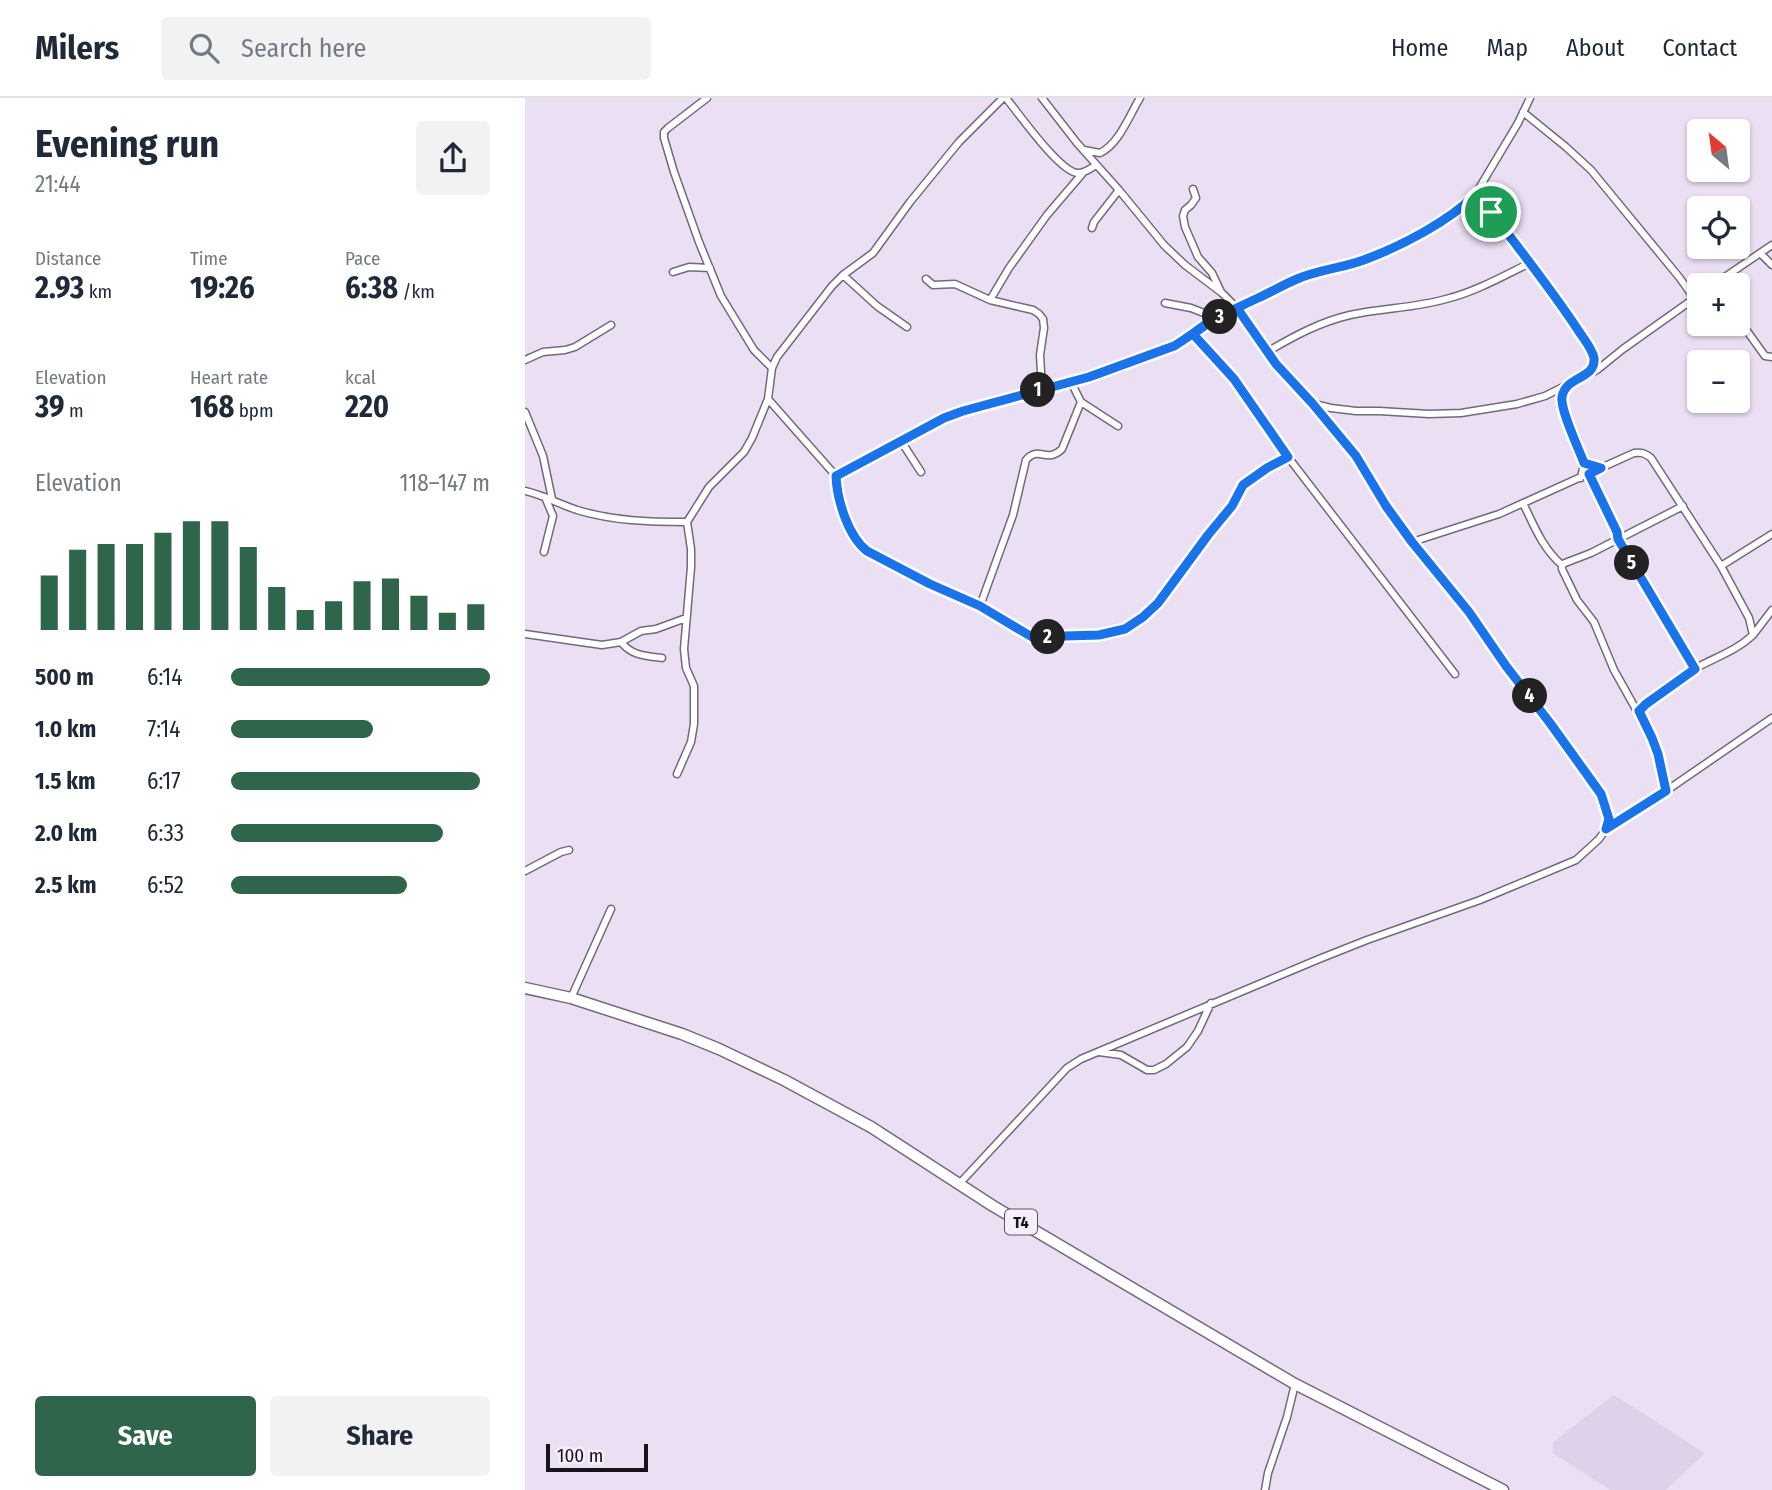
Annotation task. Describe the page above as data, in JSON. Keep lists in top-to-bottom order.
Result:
{
  "streets": {
    "highway": ["T4"]
  },
  "scale_bar": "100 m",
  "north": "top left",
  "page": {
    "header": "Milers",
    "search": "Search here",
    "nav": [
      "Home",
      "Map",
      "About",
      "Contact"
    ],
    "heading": ["Evening run", "21:44"],
    "map_buttons": ["+", "−"],
    "stats": [
      ["Distance", "2.93 km"],
      ["Time", "19:26"],
      ["Pace", "6:38 /km"],
      ["Elevation", "39 m"],
      ["Heart rate", "168 bpm"],
      ["kcal", "220"]
    ],
    "pins": [
      "3",
      "1",
      "5",
      "2",
      "4"
    ],
    "chart": ["Elevation", "118–147 m"],
    "list": [
      {
        "name": "500 m",
        "note": "6:14"
      },
      {
        "name": "1.0 km",
        "note": "7:14"
      },
      {
        "name": "1.5 km",
        "note": "6:17"
      },
      {
        "name": "2.0 km",
        "note": "6:33"
      },
      {
        "name": "2.5 km",
        "note": "6:52"
      }
    ],
    "buttons": ["Save", "Share"],
    "scale": "100 m"
  }
}
